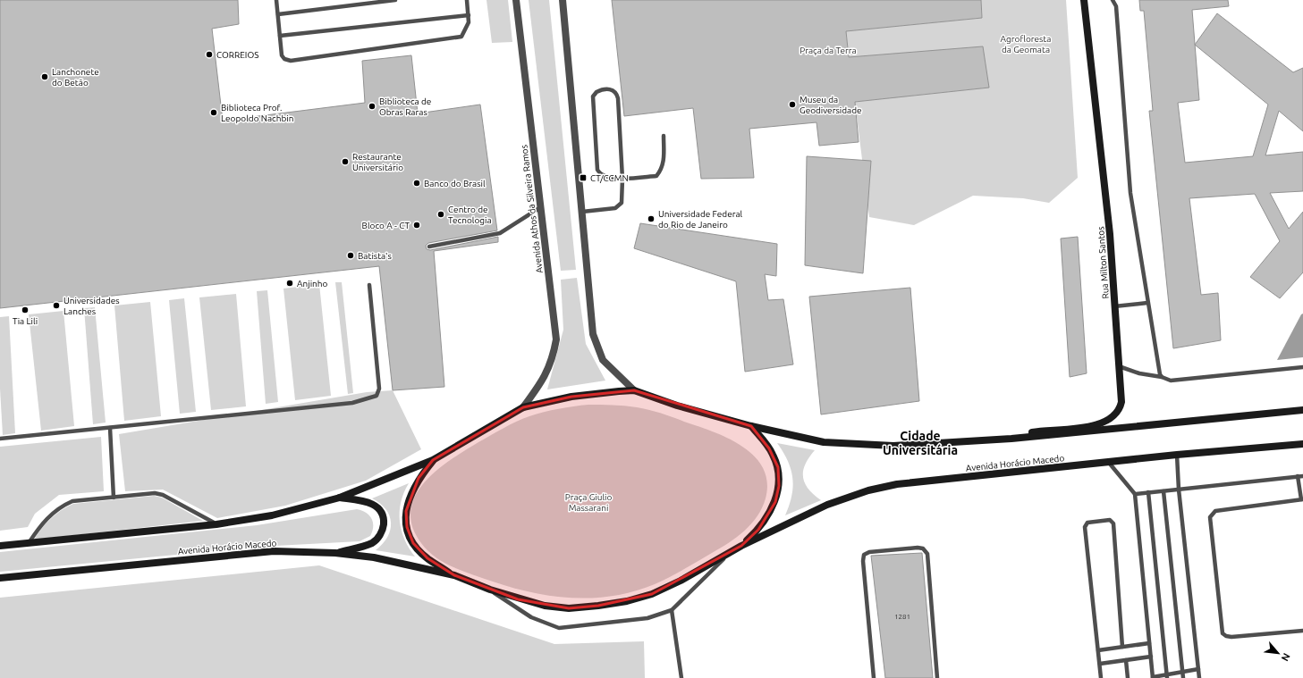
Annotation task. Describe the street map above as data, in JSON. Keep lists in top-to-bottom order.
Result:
{
  "streets": {
    "street": ["Avenida Athos da Silveira Ramos", "Rua Milton Santos", "Avenida Horácio Macedo"]
  },
  "districts": ["Cidade Universitária"],
  "parks": ["Agrofloresta da Geomata", "Praça da Terra", "Praça Giulio Massarani"],
  "places": {
    "other": [
      "CORREIOS",
      "Lanchonete do Betão",
      "Museu da Geodiversidade",
      "Biblioteca de Obras Raras",
      "Biblioteca Prof. Leopoldo Nachbin",
      "Restaurante Universitário",
      "Banco do Brasil",
      "Centro de Tecnologia",
      "Universidade Federal do Rio de Janeiro",
      "Bloco A - CT",
      "Batista's",
      "Anjinho",
      "Universidades Lanches",
      "Tia Lili"
    ],
    "transit": ["CT/CCMN"]
  },
  "house_numbers": ["1281"],
  "north": "bottom right"
}
